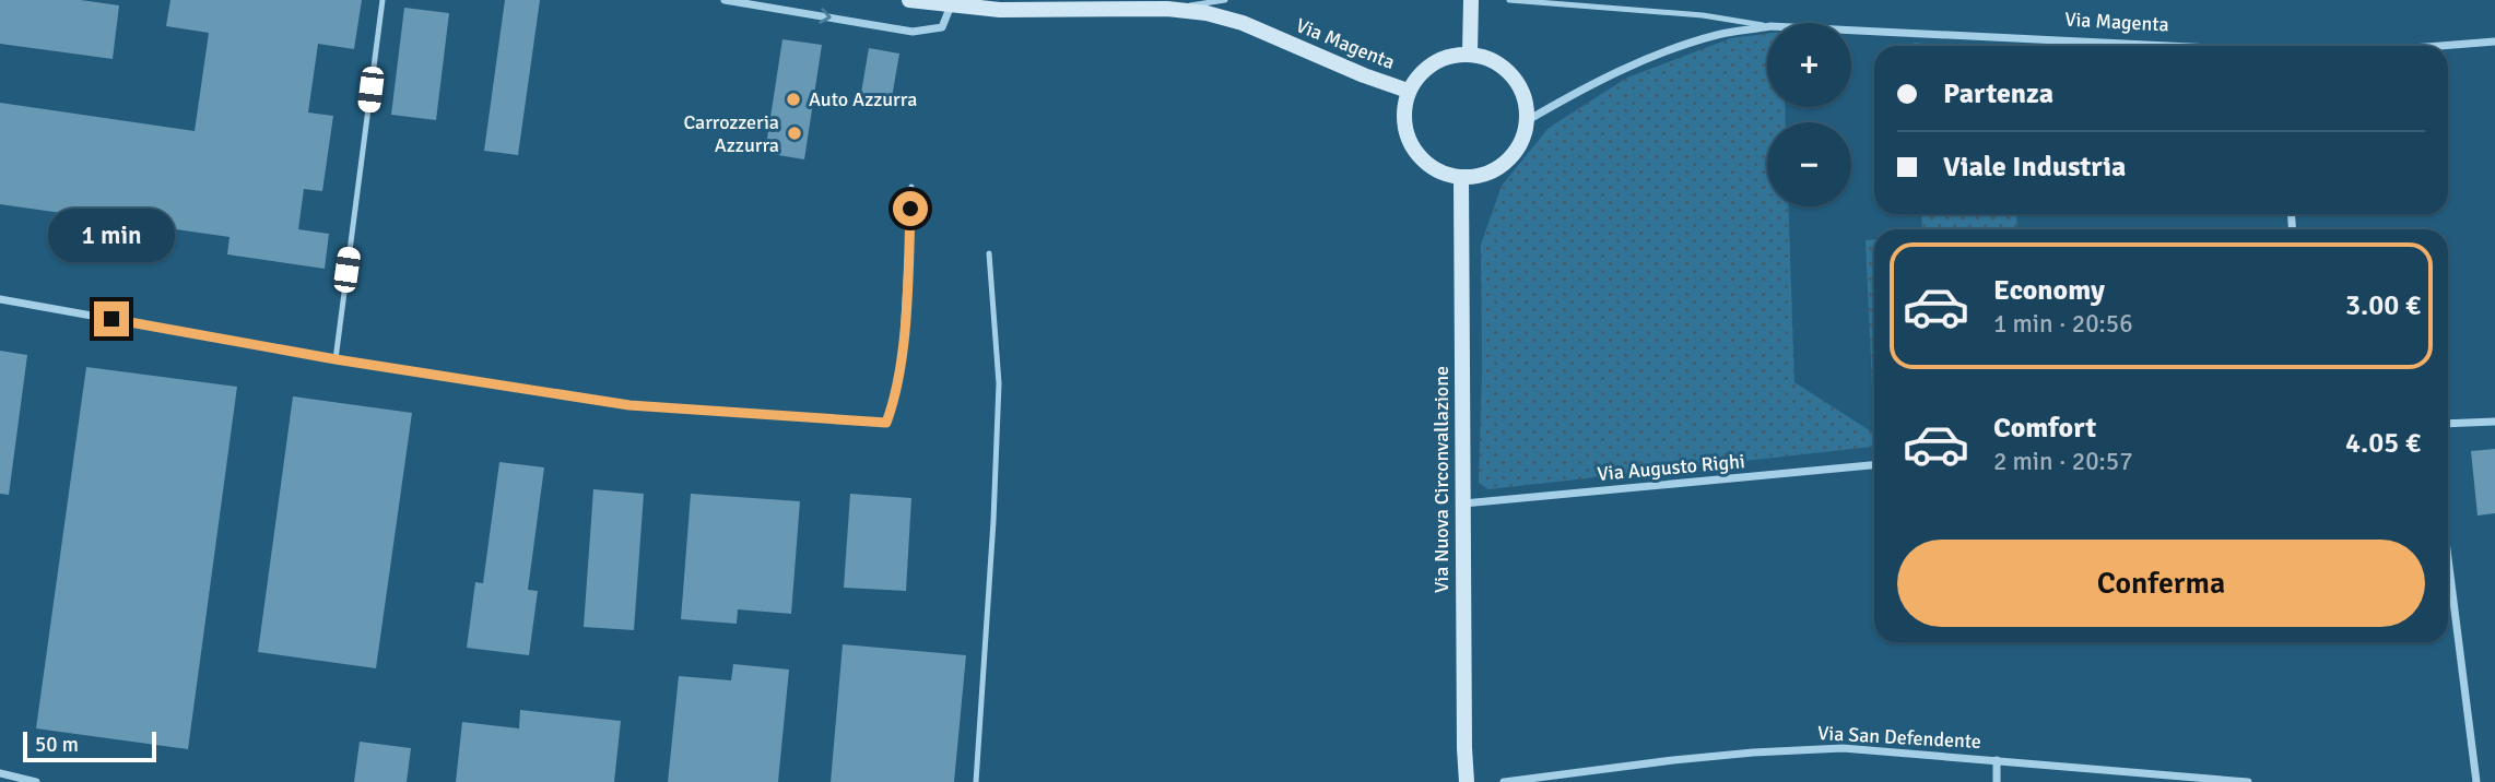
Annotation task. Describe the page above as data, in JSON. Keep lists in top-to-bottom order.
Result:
{
  "streets": {
    "street": [
      "Via Magenta",
      "Via Augusto Righi",
      "Via Nuova Circonvallazione",
      "Via San Defendente"
    ]
  },
  "crossings": [
    ["Via Magenta", "Via Nuova Circonvallazione"],
    ["Via Augusto Righi", "Via Nuova Circonvallazione"]
  ],
  "places": ["Auto Azzurra", "Carrozzeria Azzurra"],
  "scale_bar": "50 m",
  "page": {
    "map_buttons": ["+", "−"],
    "banner": ["Partenza", "Viale Industria"],
    "bubble": "1 min",
    "list": [
      {
        "name": "Economy",
        "note": "1 min · 20:56",
        "value": "3.00 €"
      },
      {
        "name": "Comfort",
        "note": "2 min · 20:57",
        "value": "4.05 €"
      }
    ],
    "buttons": "Conferma",
    "scale": "50 m"
  }
}
